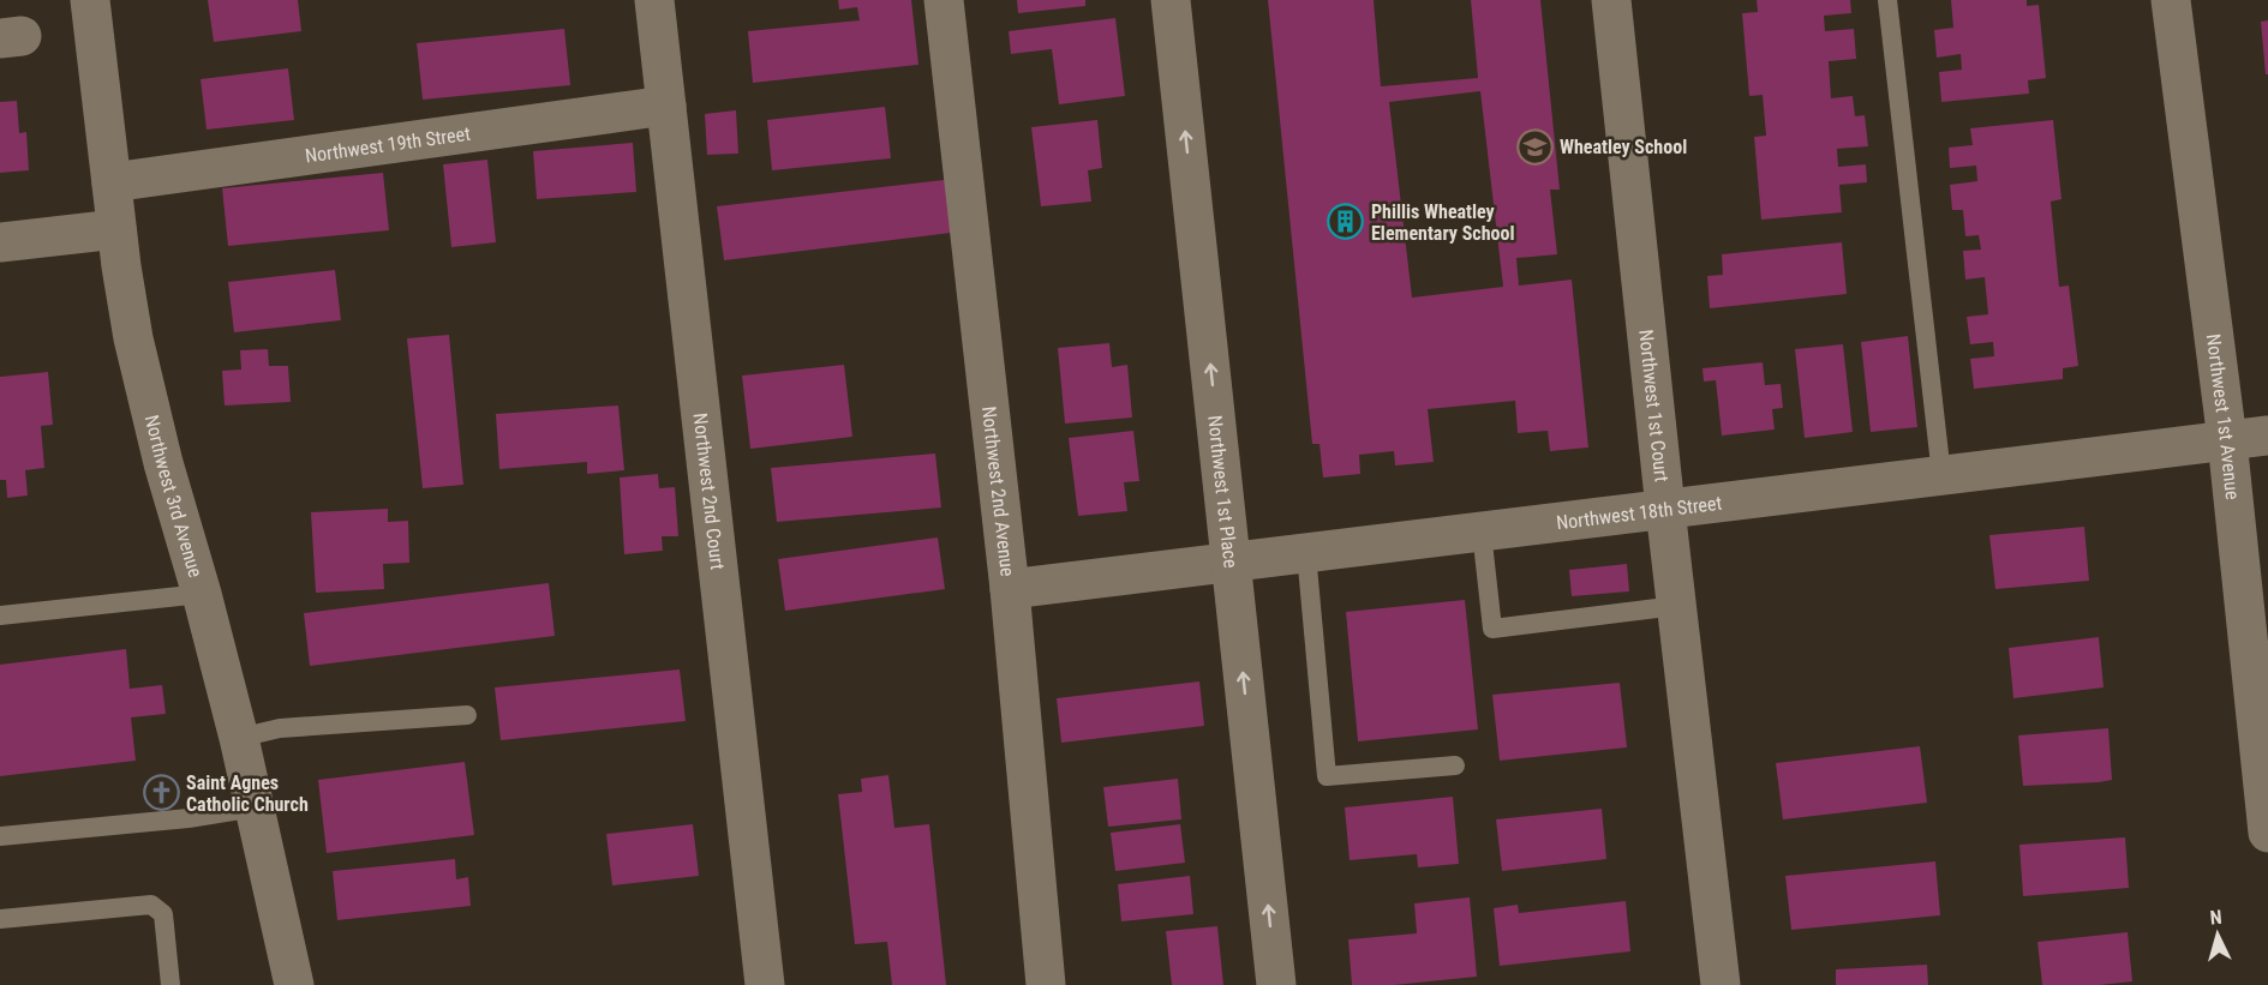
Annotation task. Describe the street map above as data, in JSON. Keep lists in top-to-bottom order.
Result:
{
  "streets": {
    "street": [
      "Northwest 19th Street",
      "Northwest 1st Court",
      "Northwest 1st Avenue",
      "Northwest 2nd Court",
      "Northwest 2nd Avenue",
      "Northwest 1st Place",
      "Northwest 3rd Avenue",
      "Northwest 18th Street"
    ]
  },
  "crossings": [
    ["Northwest 19th Street", "Northwest 2nd Court"],
    ["Northwest 19th Street", "Northwest 3rd Avenue"],
    ["Northwest 1st Court", "Northwest 18th Street"],
    ["Northwest 1st Avenue", "Northwest 18th Street"],
    ["Northwest 2nd Avenue", "Northwest 18th Street"],
    ["Northwest 1st Place", "Northwest 18th Street"]
  ],
  "one_way": ["Northwest 1st Place"],
  "places": {
    "school or university": ["Wheatley School"],
    "building": ["Phillis Wheatley Elementary School"],
    "church": ["Saint Agnes Catholic Church"]
  },
  "north": "top"
}
